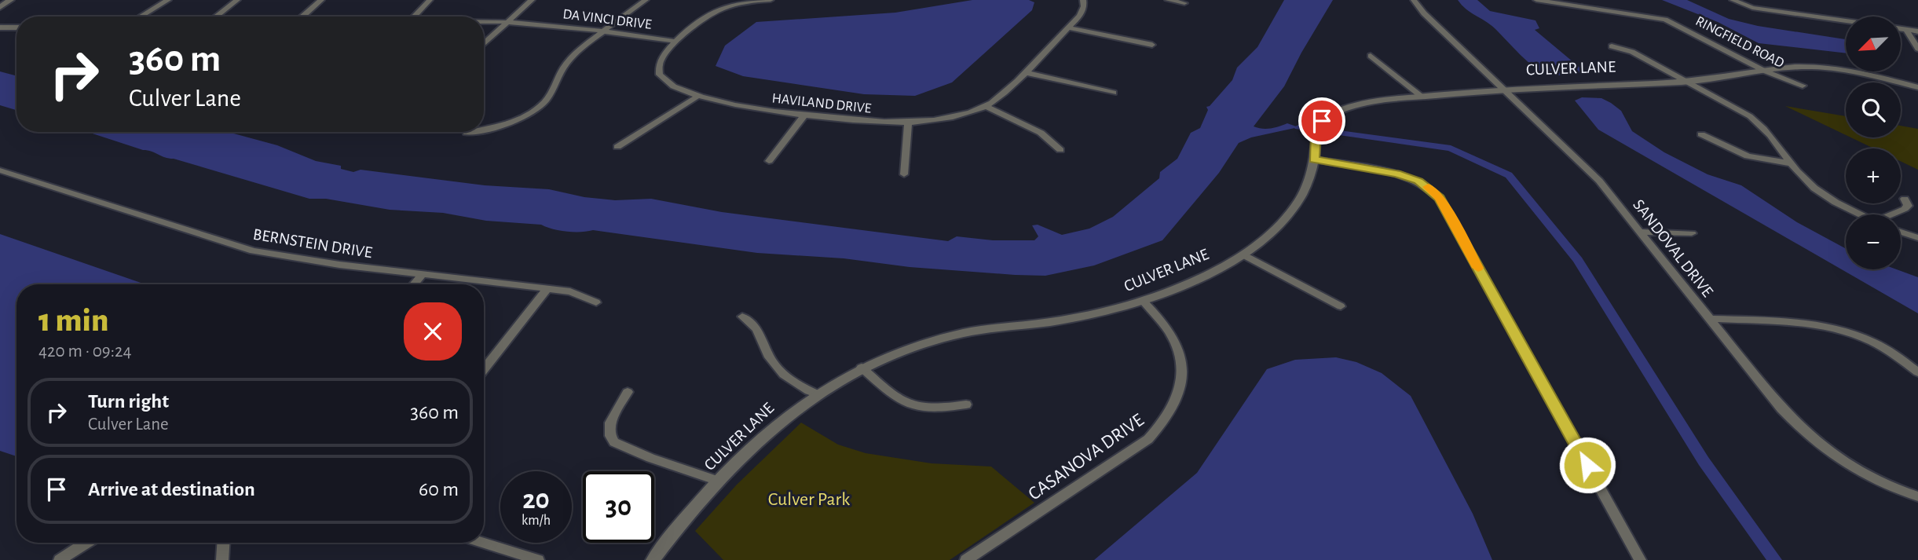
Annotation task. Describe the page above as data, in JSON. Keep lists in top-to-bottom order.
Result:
{
  "streets": {
    "street": [
      "DA VINCI DRIVE",
      "RINGFIELD ROAD",
      "CULVER LANE",
      "HAVILAND DRIVE",
      "BERNSTEIN DRIVE",
      "SANDOVAL DRIVE",
      "CASANOVA DRIVE"
    ]
  },
  "crossings": [
    ["DA VINCI DRIVE", "HAVILAND DRIVE"],
    ["RINGFIELD ROAD", "CULVER LANE"],
    ["CULVER LANE", "SANDOVAL DRIVE"],
    ["CULVER LANE", "CASANOVA DRIVE"]
  ],
  "parks": ["Culver Park"],
  "north": "bottom left",
  "page": {
    "map_buttons": ["+", "−"],
    "turn": ["360 m", "Culver Lane"],
    "heading": ["1 min", "420 m · 09:24"],
    "list": [
      {
        "name": "Turn right",
        "note": "Culver Lane",
        "value": "360 m"
      },
      {
        "name": "Arrive at destination",
        "value": "60 m"
      }
    ],
    "speed": "20 km/h",
    "limit": "30"
  }
}
